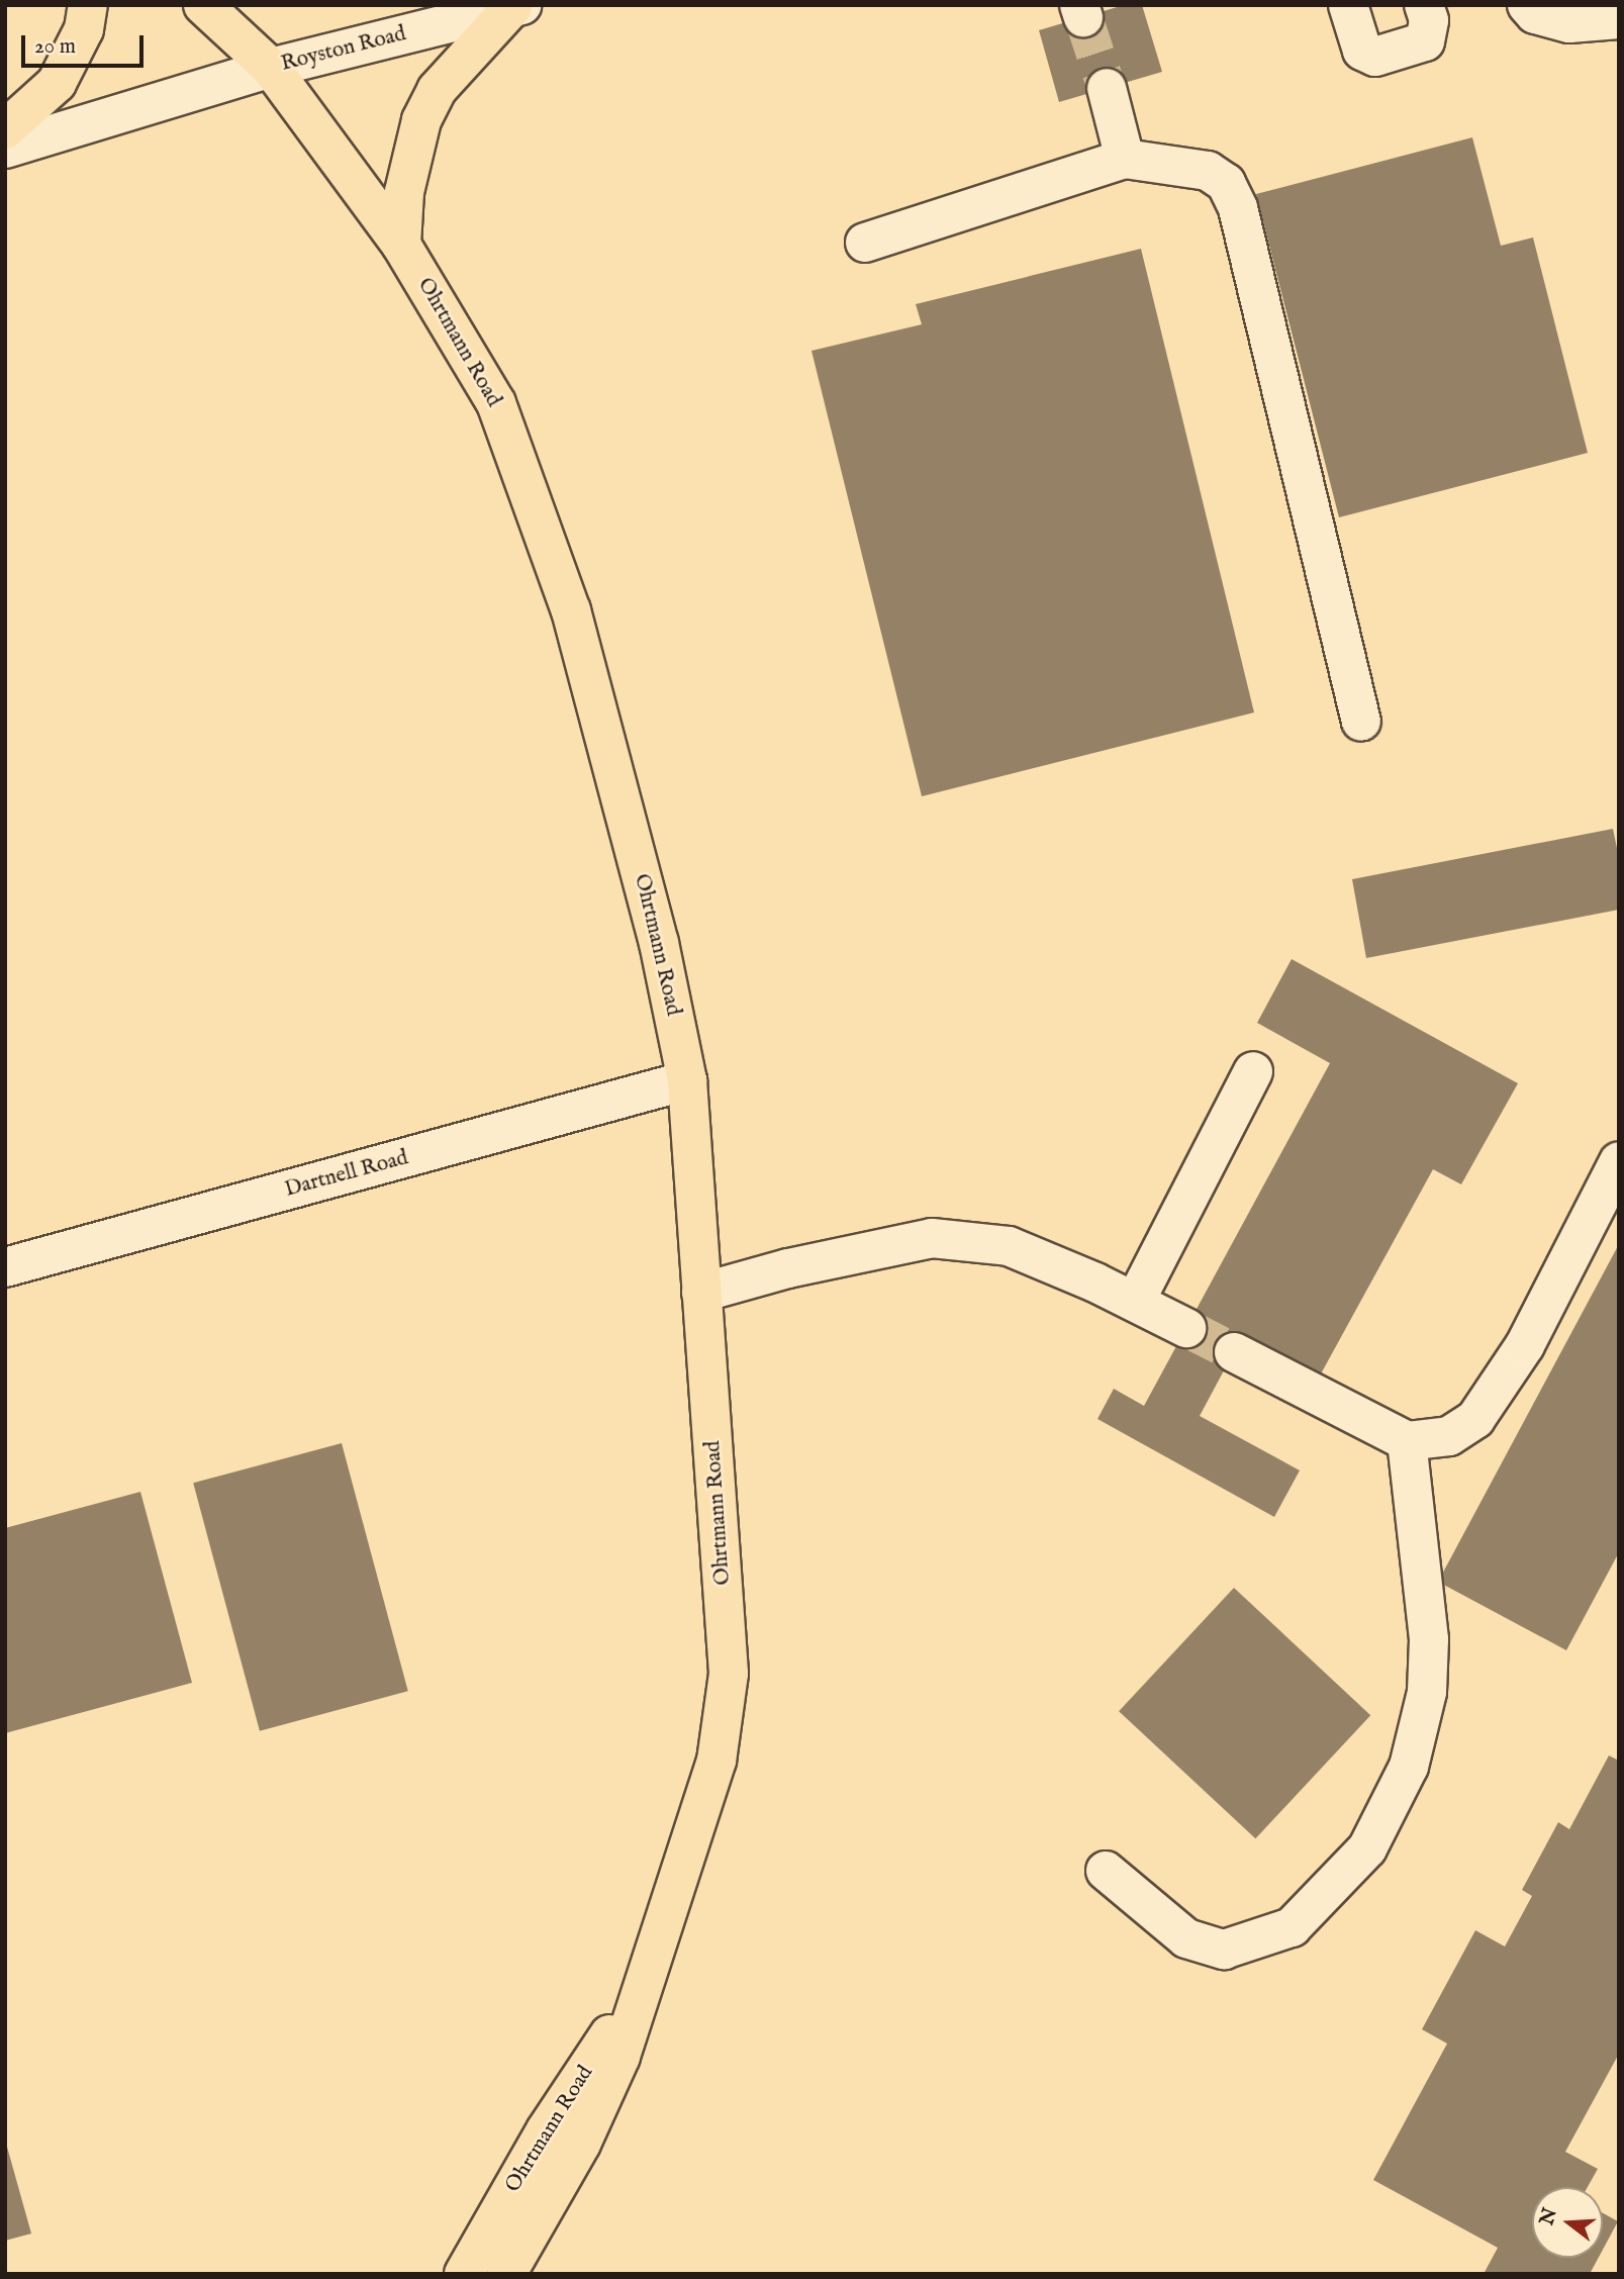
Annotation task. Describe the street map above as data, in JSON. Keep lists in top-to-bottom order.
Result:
{
  "streets": {
    "main road": ["Ohrtmann Road"],
    "street": ["Royston Road", "Dartnell Road"]
  },
  "crossings": [
    ["Royston Road", "Ohrtmann Road"],
    ["Ohrtmann Road", "Dartnell Road"]
  ],
  "scale_bar": "20 m",
  "north": "left"
}
